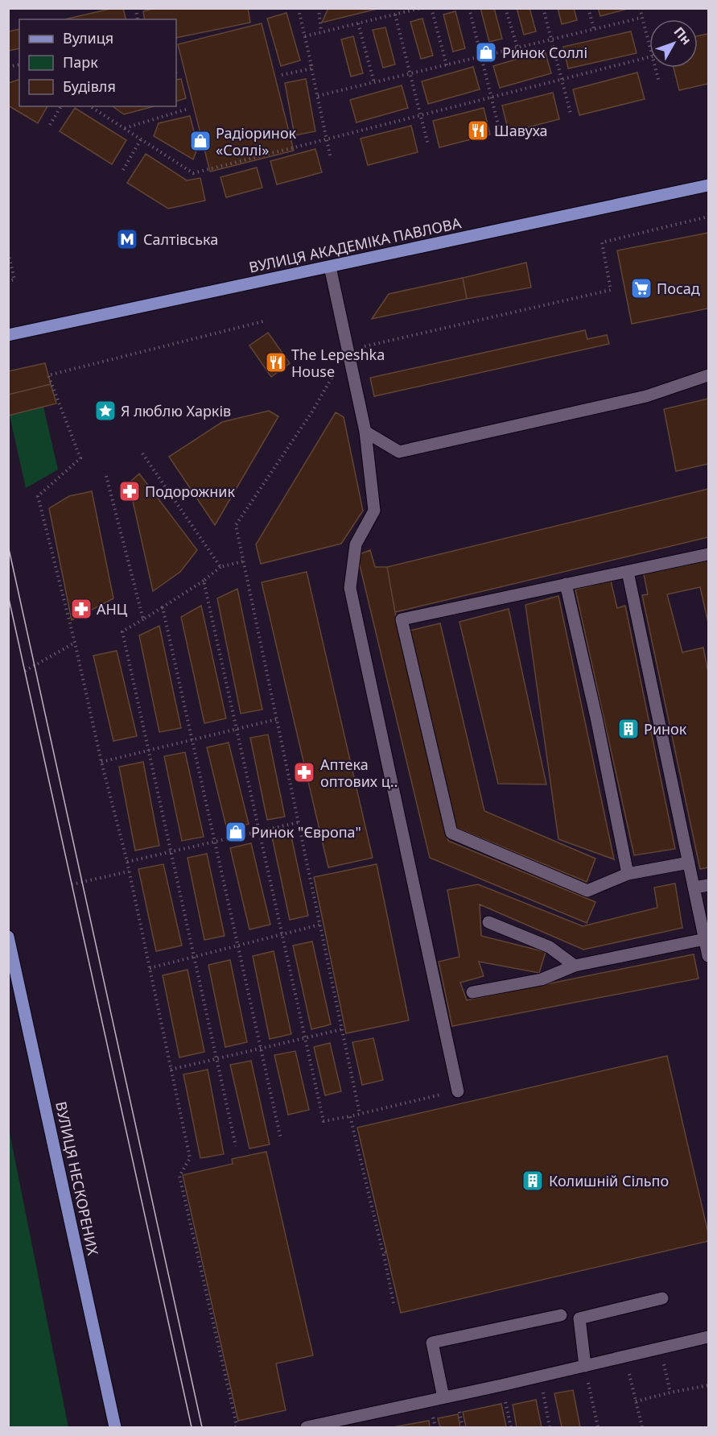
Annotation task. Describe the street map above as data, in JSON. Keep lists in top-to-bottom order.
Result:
{
  "streets": {
    "main road": ["ВУЛИЦЯ АКАДЕМІКА ПАВЛОВА", "ВУЛИЦЯ НЕСКОРЕНИХ"]
  },
  "places": {
    "shop": ["Ринок Соллі", "Радіоринок «Соллі»", "Ринок \"Європа\""],
    "restaurant": ["Шавуха", "The Lepeshka House"],
    "metro station": ["Салтівська"],
    "supermarket": ["Посад"],
    "place": ["Я люблю Харків"],
    "pharmacy": ["Подорожник", "АНЦ", "Аптека оптових ц‥"],
    "building": ["Ринок", "Колишній Сільпо"]
  },
  "legend": ["Вулиця", "Парк", "Будівля"],
  "north": "top right"
}
